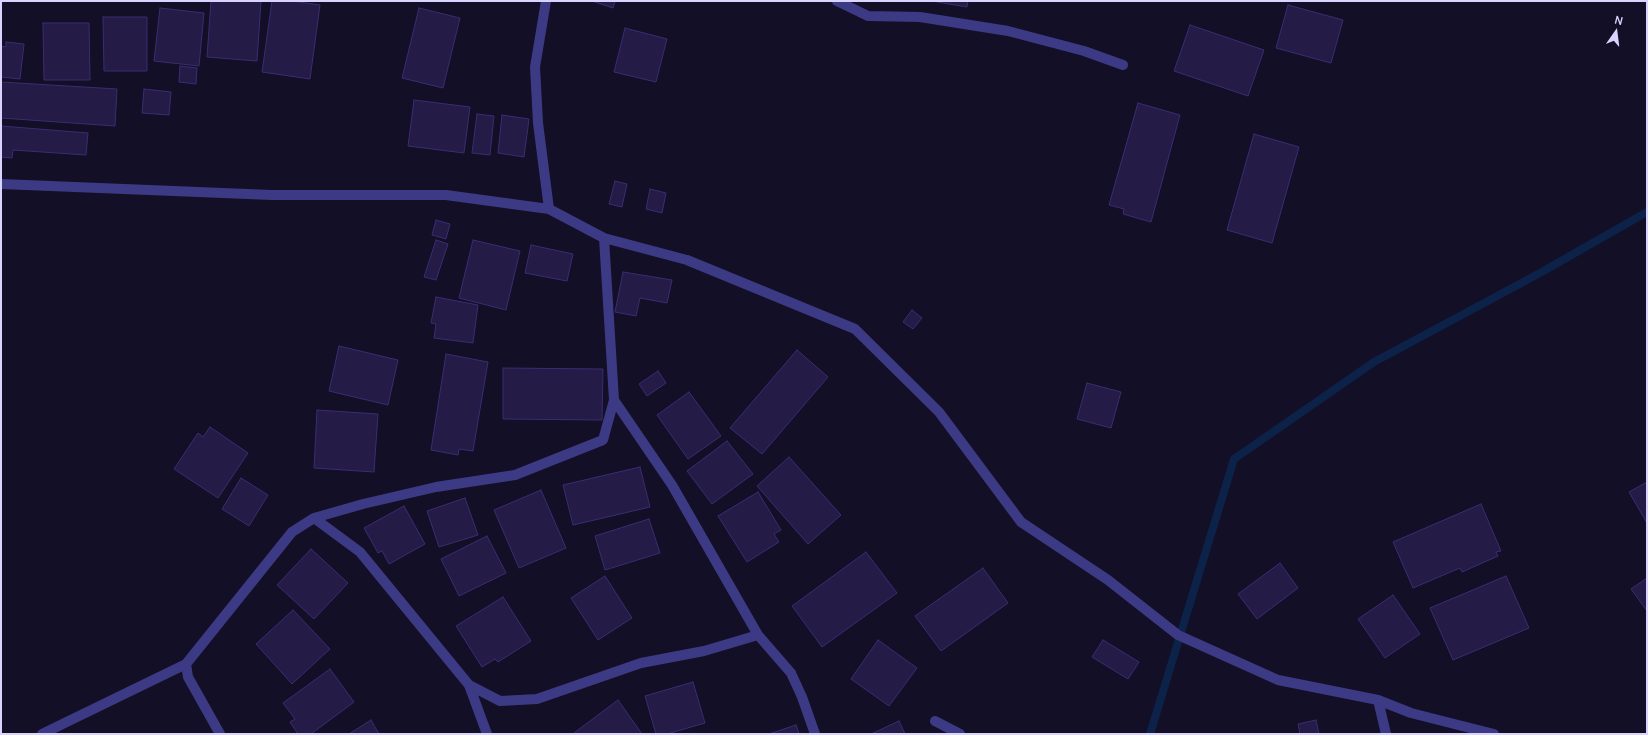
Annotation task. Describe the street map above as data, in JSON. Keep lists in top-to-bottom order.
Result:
{
  "north": "top"
}
